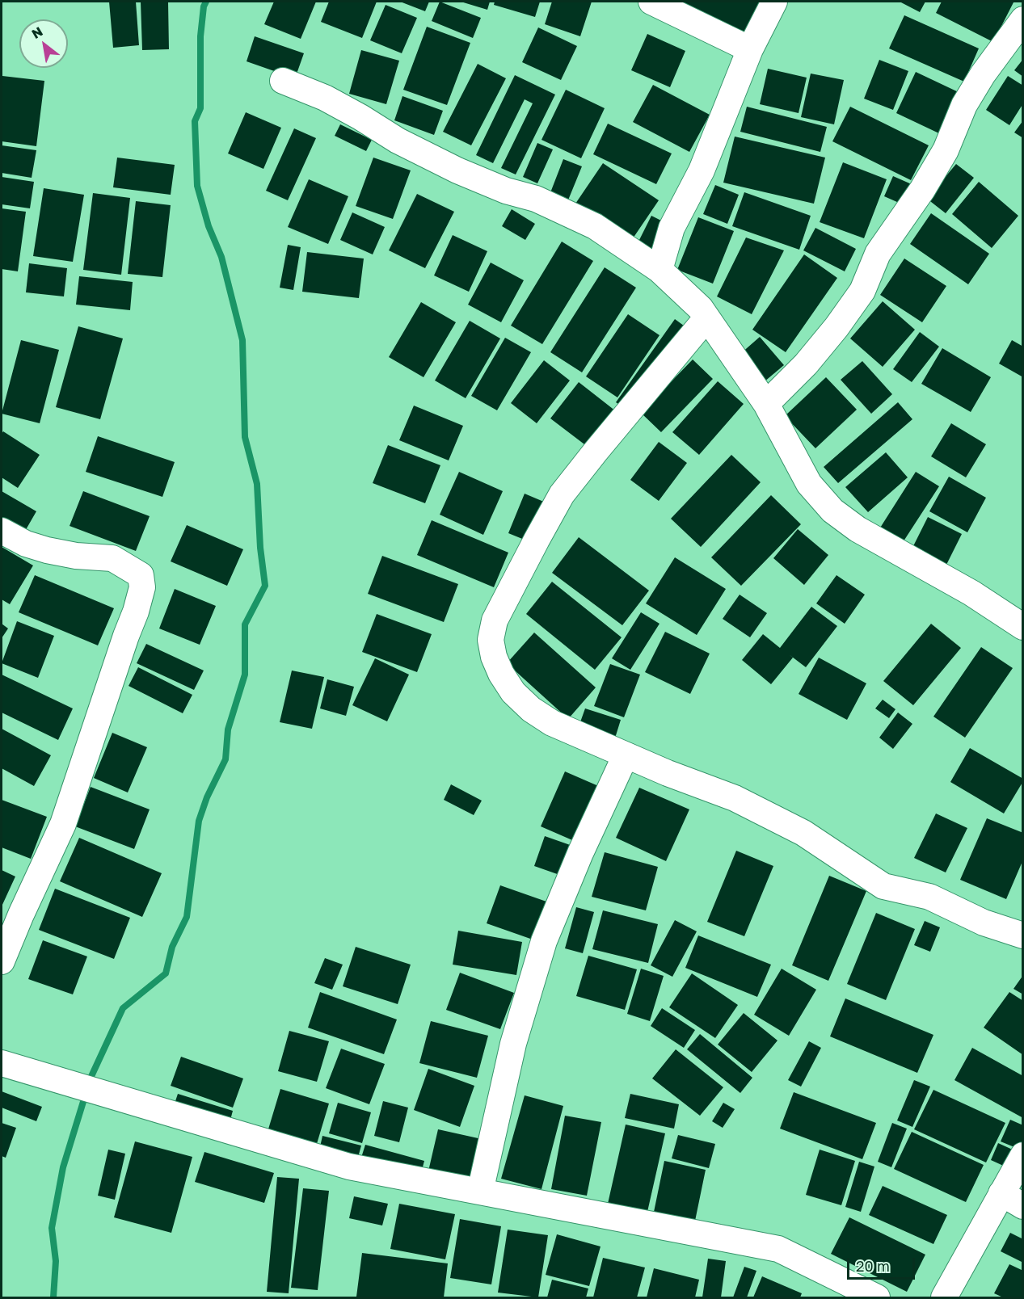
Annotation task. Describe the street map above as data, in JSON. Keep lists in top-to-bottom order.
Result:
{
  "scale_bar": "20 m",
  "north": "top left"
}
